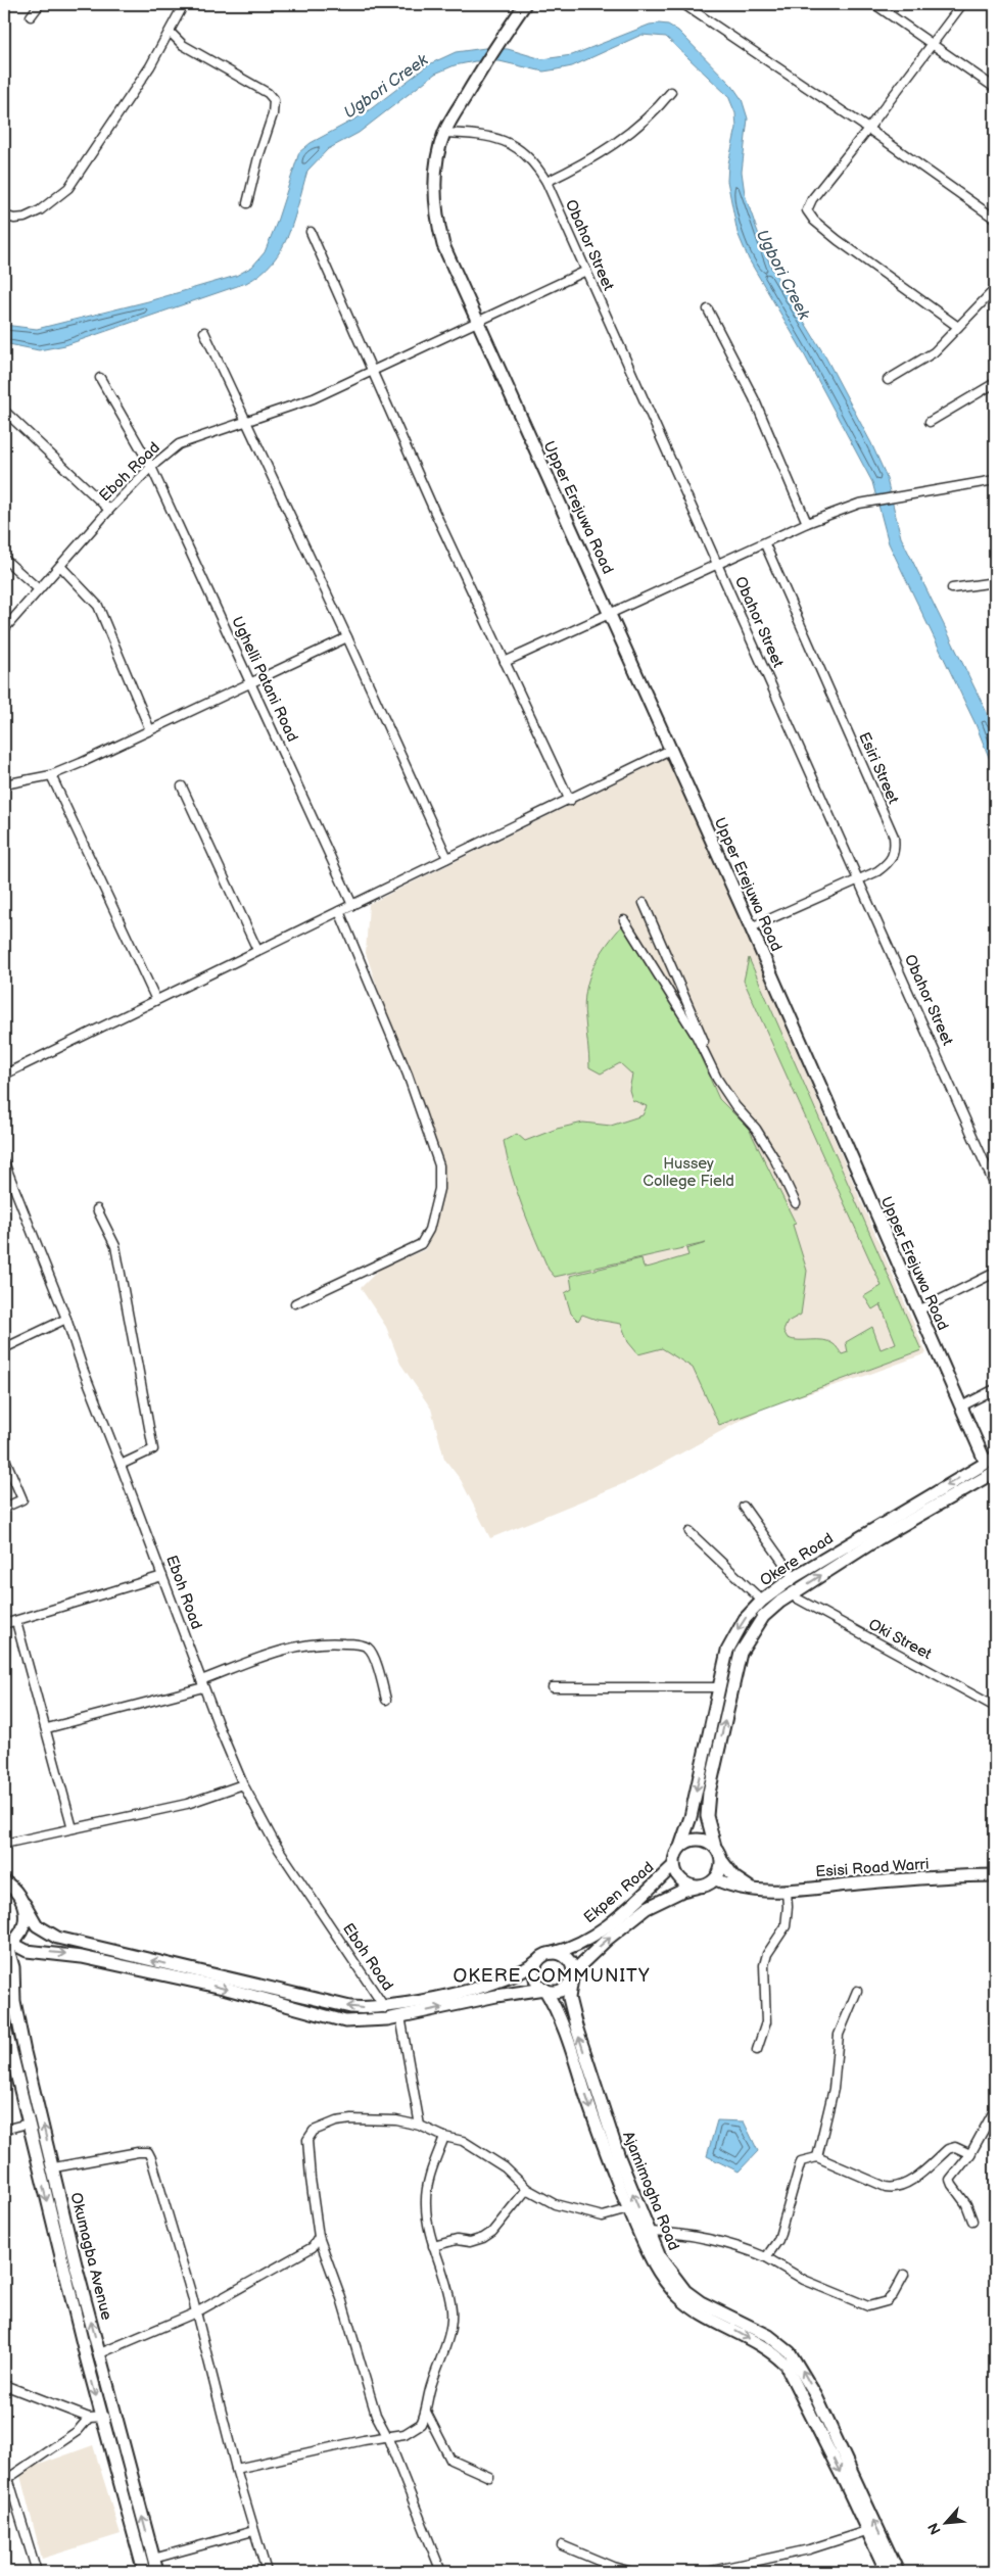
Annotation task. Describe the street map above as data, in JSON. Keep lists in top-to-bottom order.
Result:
{
  "streets": {
    "main road": [
      "Upper Erejuwa Road",
      "Okere Road",
      "Esisi Road Warri",
      "Ekpen Road",
      "Ajamimogha Road",
      "Okumagba Avenue"
    ],
    "street": [
      "Obahor Street",
      "Eboh Road",
      "Ughelli Patani Road",
      "Esiri Street",
      "Oki Street"
    ]
  },
  "crossings": [
    ["Obahor Street", "Eboh Road"],
    ["Obahor Street", "Upper Erejuwa Road"],
    ["Obahor Street", "Esiri Street"],
    ["Eboh Road", "Upper Erejuwa Road"],
    ["Eboh Road", "Ughelli Patani Road"],
    ["Upper Erejuwa Road", "Esiri Street"],
    ["Upper Erejuwa Road", "Okere Road"],
    ["Okere Road", "Oki Street"],
    ["Okere Road", "Esisi Road Warri"],
    ["Okere Road", "Ekpen Road"],
    ["Esisi Road Warri", "Ekpen Road"],
    ["Ekpen Road", "Ajamimogha Road"]
  ],
  "districts": ["OKERE COMMUNITY"],
  "water": ["Ugbori Creek"],
  "parks": ["Hussey College Field"],
  "north": "bottom left"
}
